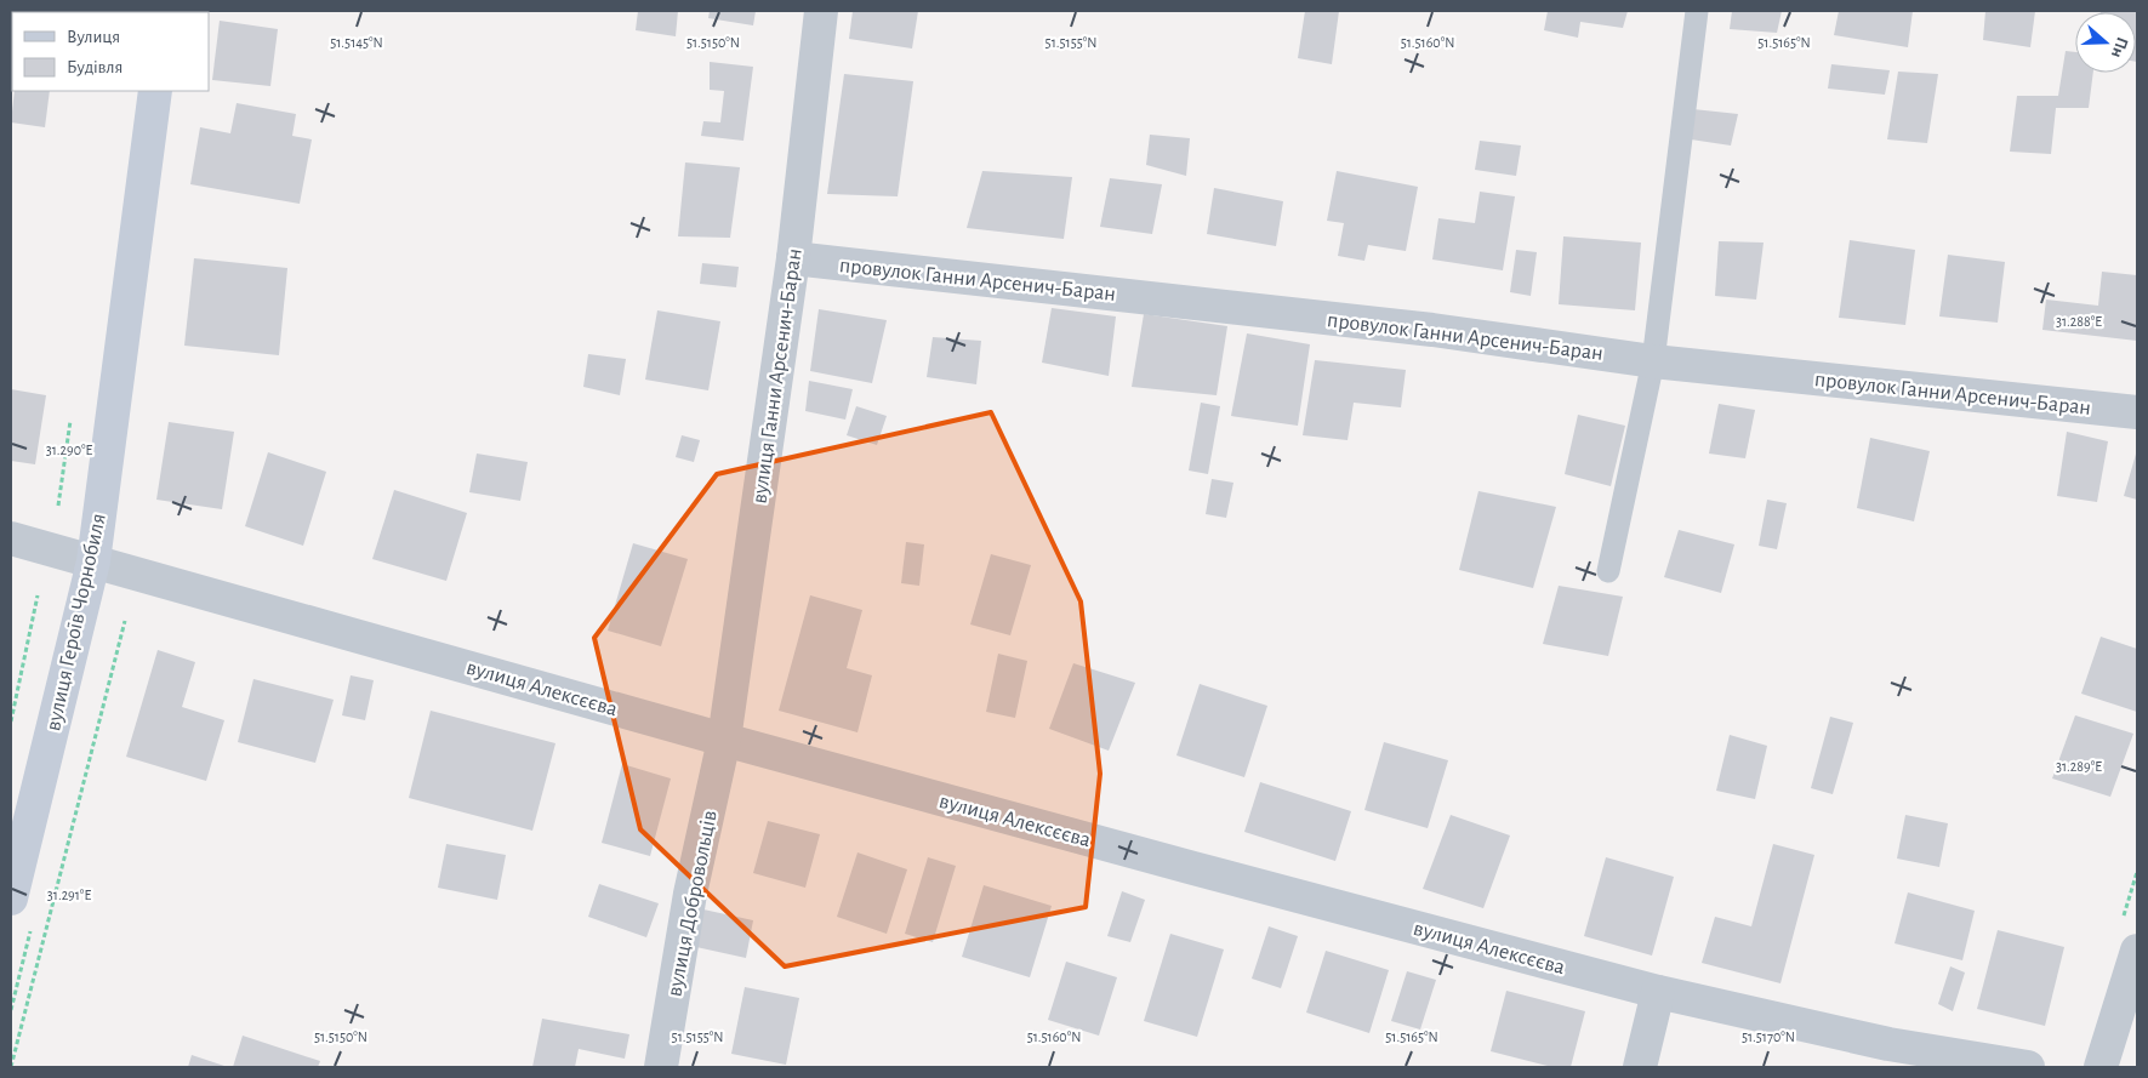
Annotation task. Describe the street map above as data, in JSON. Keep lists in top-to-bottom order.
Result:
{
  "streets": {
    "main road": ["вулиця Героїв Чорнобиля"],
    "street": [
      "провулок Ганни Арсенич-Баран",
      "вулиця Ганни Арсенич-Баран",
      "вулиця Алексєєва",
      "вулиця Добровольців"
    ]
  },
  "crossings": [
    ["провулок Ганни Арсенич-Баран", "вулиця Ганни Арсенич-Баран"],
    ["вулиця Ганни Арсенич-Баран", "вулиця Алексєєва"],
    ["вулиця Ганни Арсенич-Баран", "вулиця Добровольців"],
    ["вулиця Героїв Чорнобиля", "вулиця Алексєєва"],
    ["вулиця Алексєєва", "вулиця Добровольців"]
  ],
  "legend": ["Вулиця", "Будівля"],
  "north": "right",
  "coordinates": [
    "51.5145°N",
    "51.5150°N",
    "51.5155°N",
    "51.5160°N",
    "51.5165°N",
    "31.288°E",
    "31.290°E",
    "31.289°E",
    "31.291°E",
    "51.5170°N"
  ]
}
